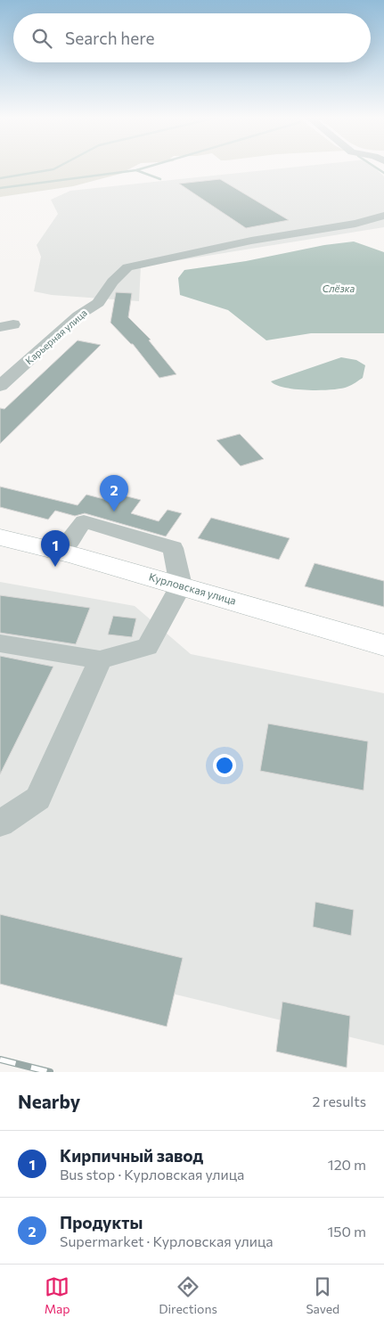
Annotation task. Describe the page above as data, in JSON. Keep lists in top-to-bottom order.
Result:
{
  "streets": {
    "main road": ["Курловская улица"],
    "street": ["Карьерная улица"]
  },
  "water": ["Слёзка"],
  "page": {
    "search": "Search here",
    "pins": ["2", "1"],
    "heading": ["Nearby", "2 results"],
    "list": [
      {
        "mark": "1",
        "name": "Кирпичный завод",
        "note": "Bus stop · Курловская улица",
        "value": "120 m"
      },
      {
        "mark": "2",
        "name": "Продукты",
        "note": "Supermarket · Курловская улица",
        "value": "150 m"
      }
    ],
    "nav": ["Map", "Directions", "Saved"]
  }
}
